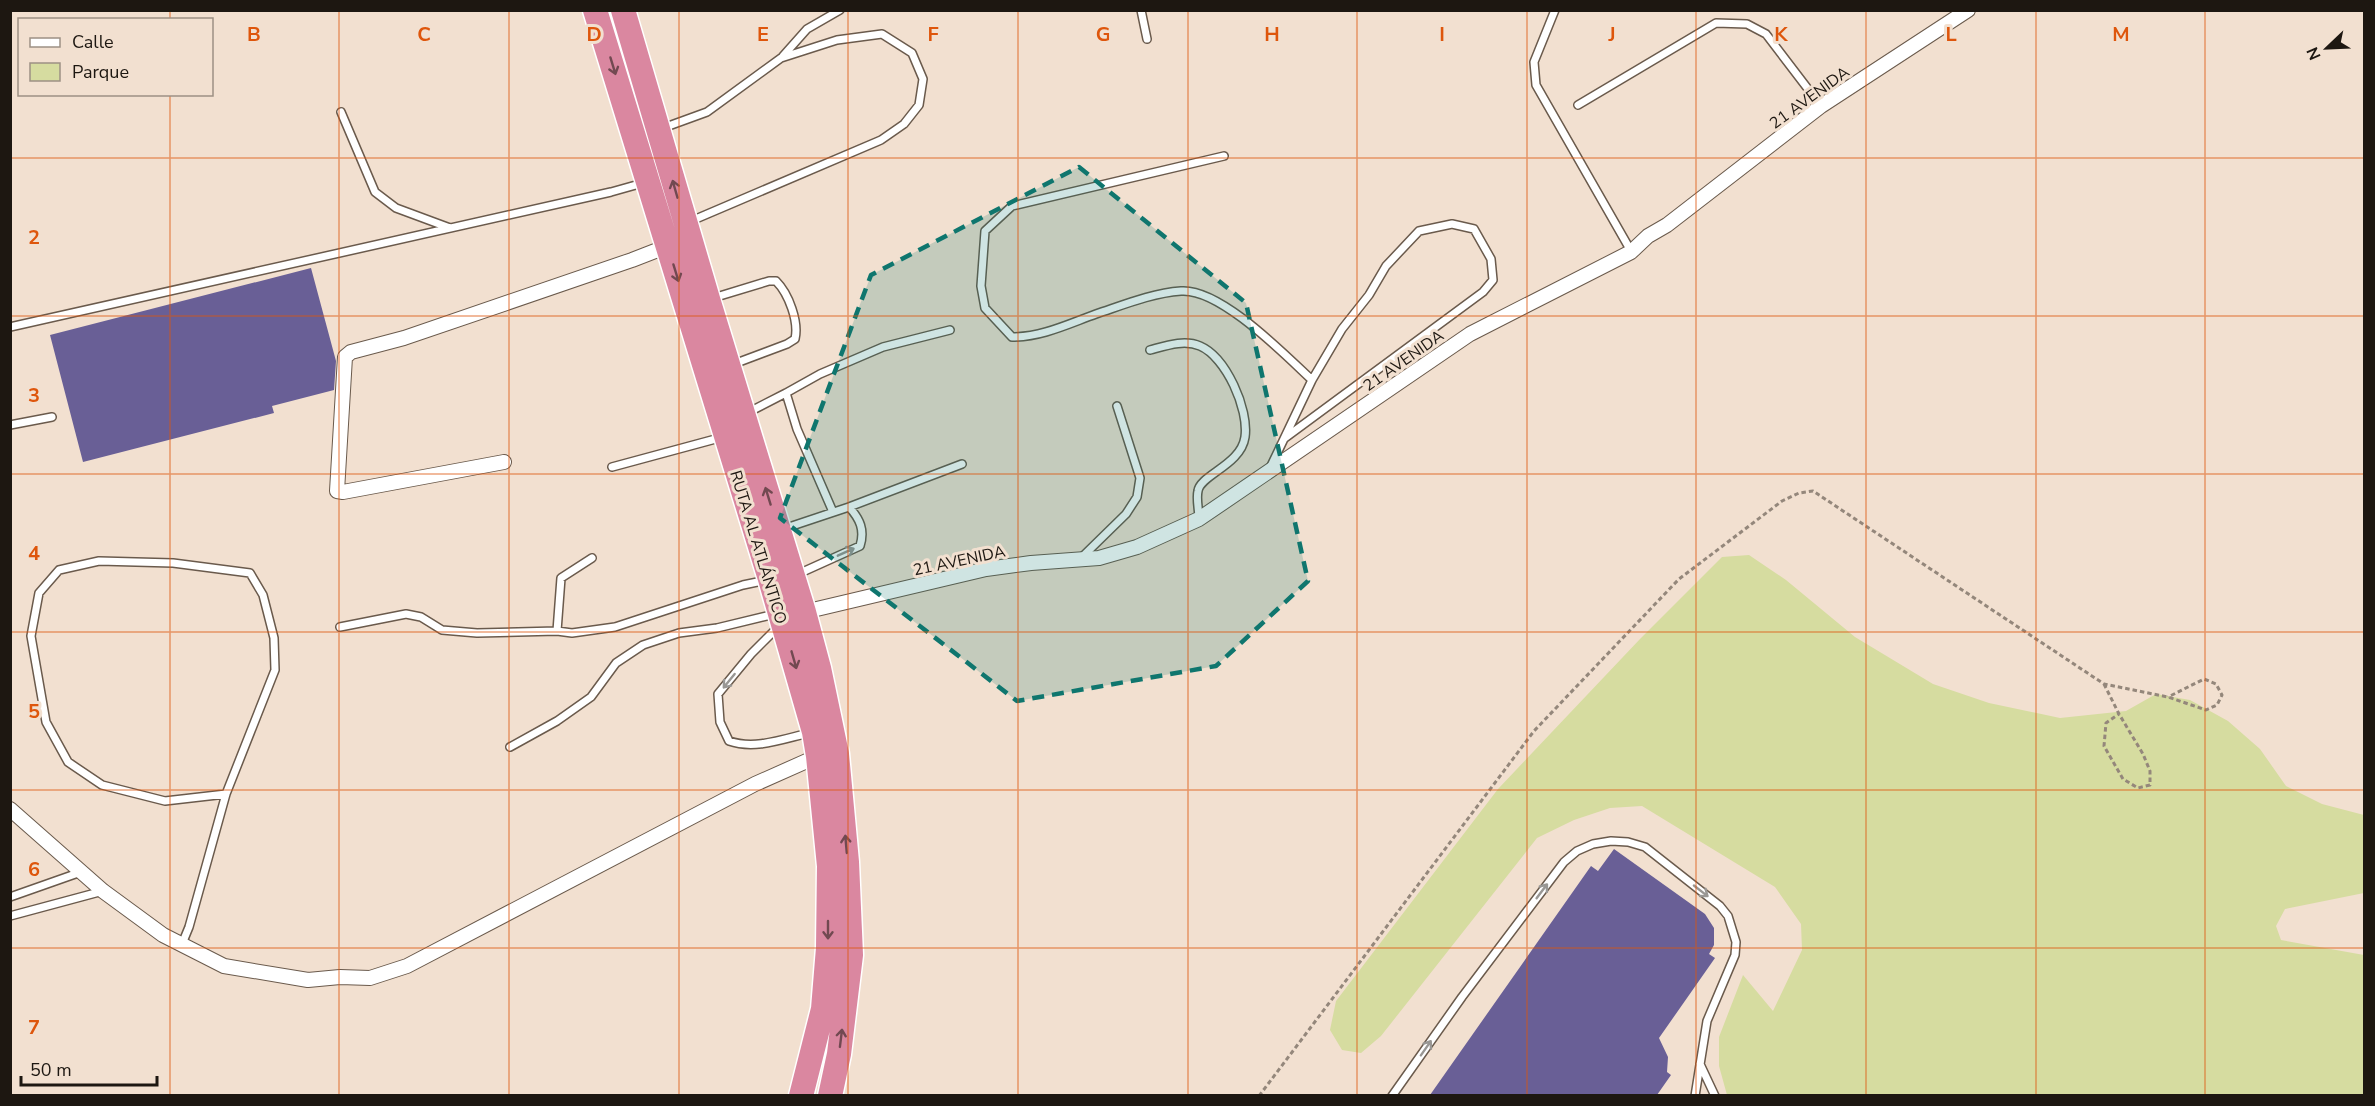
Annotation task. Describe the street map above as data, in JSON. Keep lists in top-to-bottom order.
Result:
{
  "streets": {
    "highway": ["RUTA AL ATLÁNTICO"],
    "street": ["21 AVENIDA"]
  },
  "crossings": [
    ["21 AVENIDA", "RUTA AL ATLÁNTICO"]
  ],
  "legend": ["Calle", "Parque"],
  "scale_bar": "50 m",
  "north": "bottom left",
  "grid": {
    "columns": [
      "B",
      "C",
      "D",
      "E",
      "F",
      "G",
      "H",
      "I",
      "J",
      "K",
      "L",
      "M"
    ],
    "rows": [
      "2",
      "3",
      "4",
      "5",
      "6",
      "7"
    ]
  }
}
